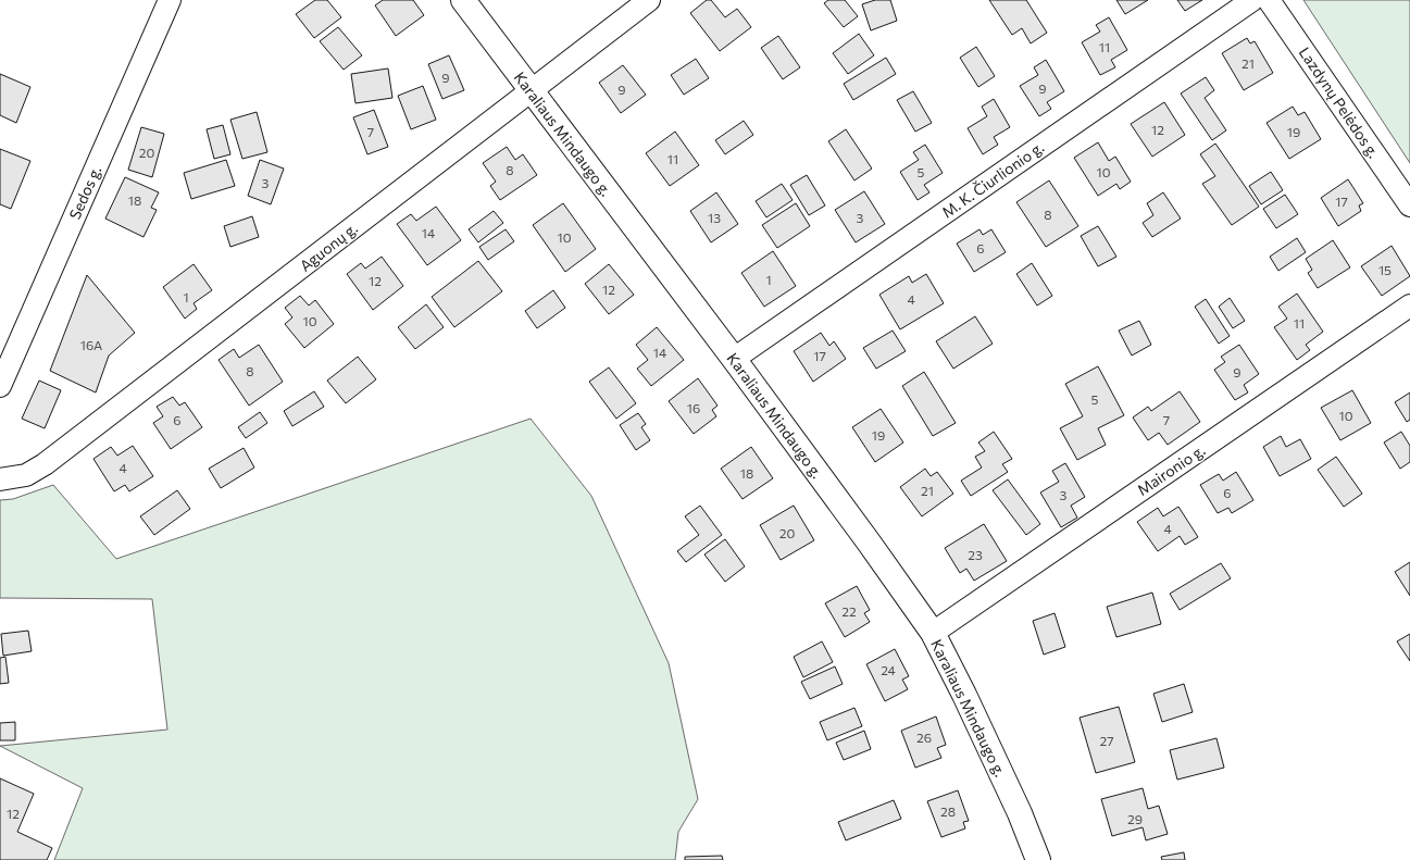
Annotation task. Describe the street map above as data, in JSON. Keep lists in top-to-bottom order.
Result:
{
  "streets": {
    "main road": ["Karaliaus Mindaugo g."],
    "street": [
      "Lazdynų Pelėdos g.",
      "M. K. Čiurlionio g.",
      "Sedos g.",
      "Aguonų g.",
      "Maironio g."
    ]
  },
  "crossings": [
    ["Karaliaus Mindaugo g.", "M. K. Čiurlionio g."],
    ["Karaliaus Mindaugo g.", "Aguonų g."],
    ["Karaliaus Mindaugo g.", "Maironio g."]
  ],
  "house_numbers": [
    "11",
    "21",
    "9",
    "9",
    "9",
    "12",
    "7",
    "19",
    "20",
    "11",
    "8",
    "5",
    "10",
    "3",
    "18",
    "17",
    "8",
    "13",
    "3",
    "14",
    "10",
    "6",
    "15",
    "1",
    "12",
    "12",
    "1",
    "4",
    "10",
    "11",
    "16A",
    "14",
    "17",
    "8",
    "9",
    "5",
    "16",
    "10",
    "6",
    "7",
    "19",
    "4",
    "18",
    "21",
    "6",
    "3",
    "4",
    "20",
    "23",
    "22",
    "24",
    "26",
    "27",
    "28",
    "12",
    "29"
  ]
}
